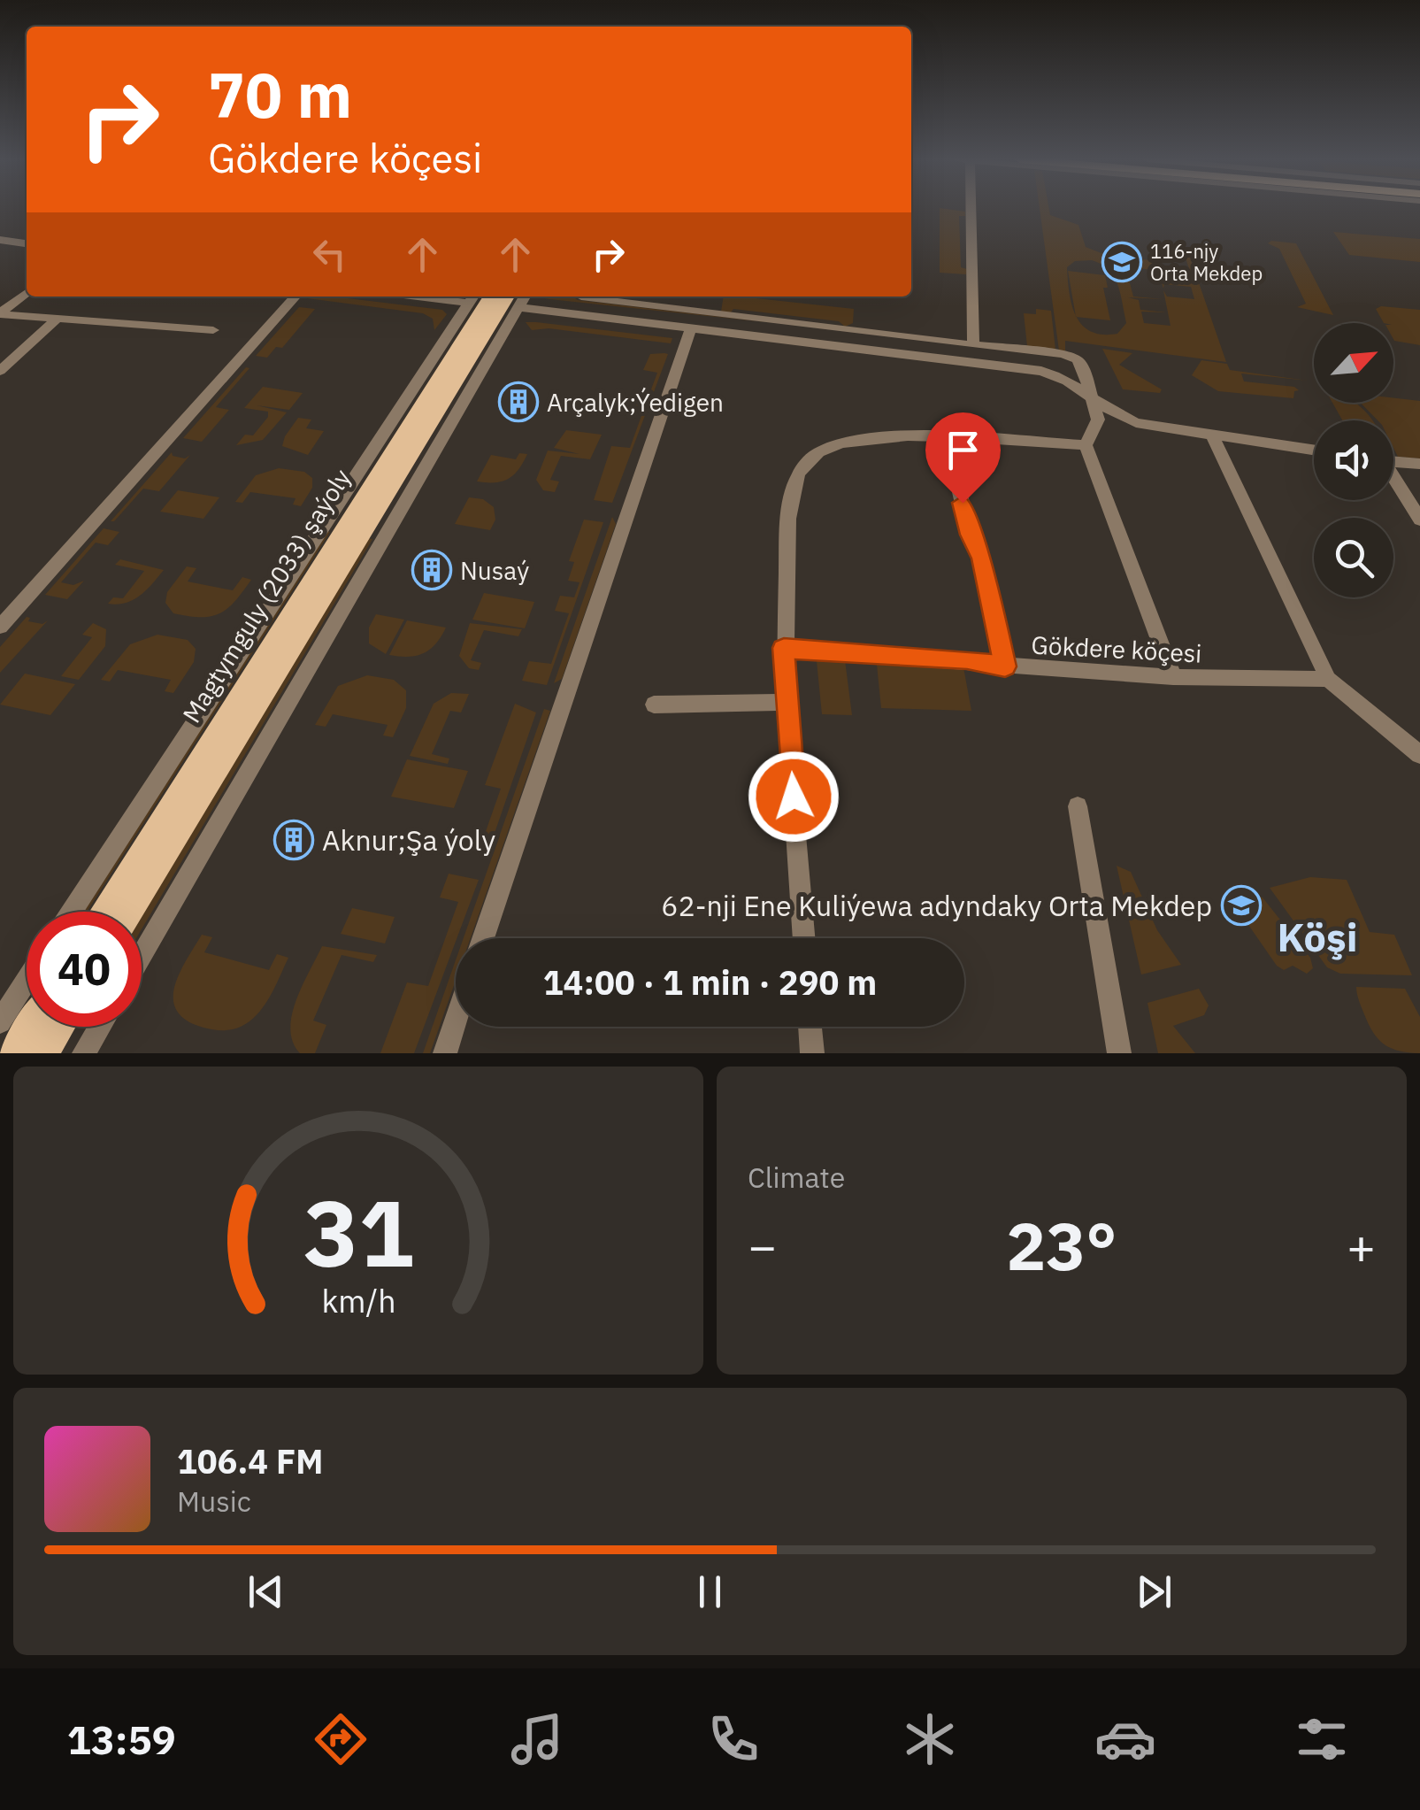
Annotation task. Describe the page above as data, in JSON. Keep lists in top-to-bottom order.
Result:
{
  "streets": {
    "main road": ["Magtymguly (2033) şaýoly"],
    "street": ["Gökdere köçesi"]
  },
  "districts": ["Köşi"],
  "places": {
    "school or university": ["116-njy Orta Mekdep", "62-nji Ene Kuliýewa adyndaky Orta Mekdep"],
    "building": ["Arçalyk;Ýedigen", "Nusaý", "Aknur;Şa ýoly"]
  },
  "north": "top right",
  "page": {
    "turn": ["70 m", "Gökdere köçesi"],
    "limit": "40",
    "trip": "14:00 · 1 min · 290 m",
    "tile": "Climate",
    "heat": ["−", "23°", "+"],
    "song": ["106.4 FM", "Music"],
    "tabs": "13:59",
    "gauge": ["31", "km/h"]
  }
}
